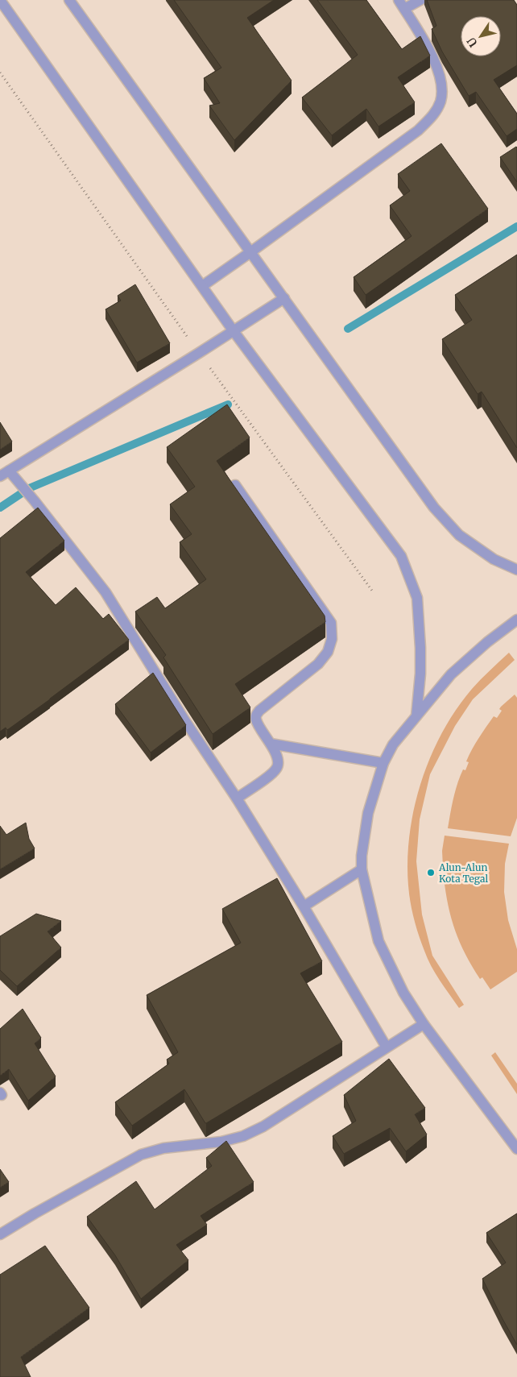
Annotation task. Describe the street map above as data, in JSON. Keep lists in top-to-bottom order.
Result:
{
  "places": ["Alun-Alun Kota Tegal"],
  "north": "bottom left"
}
